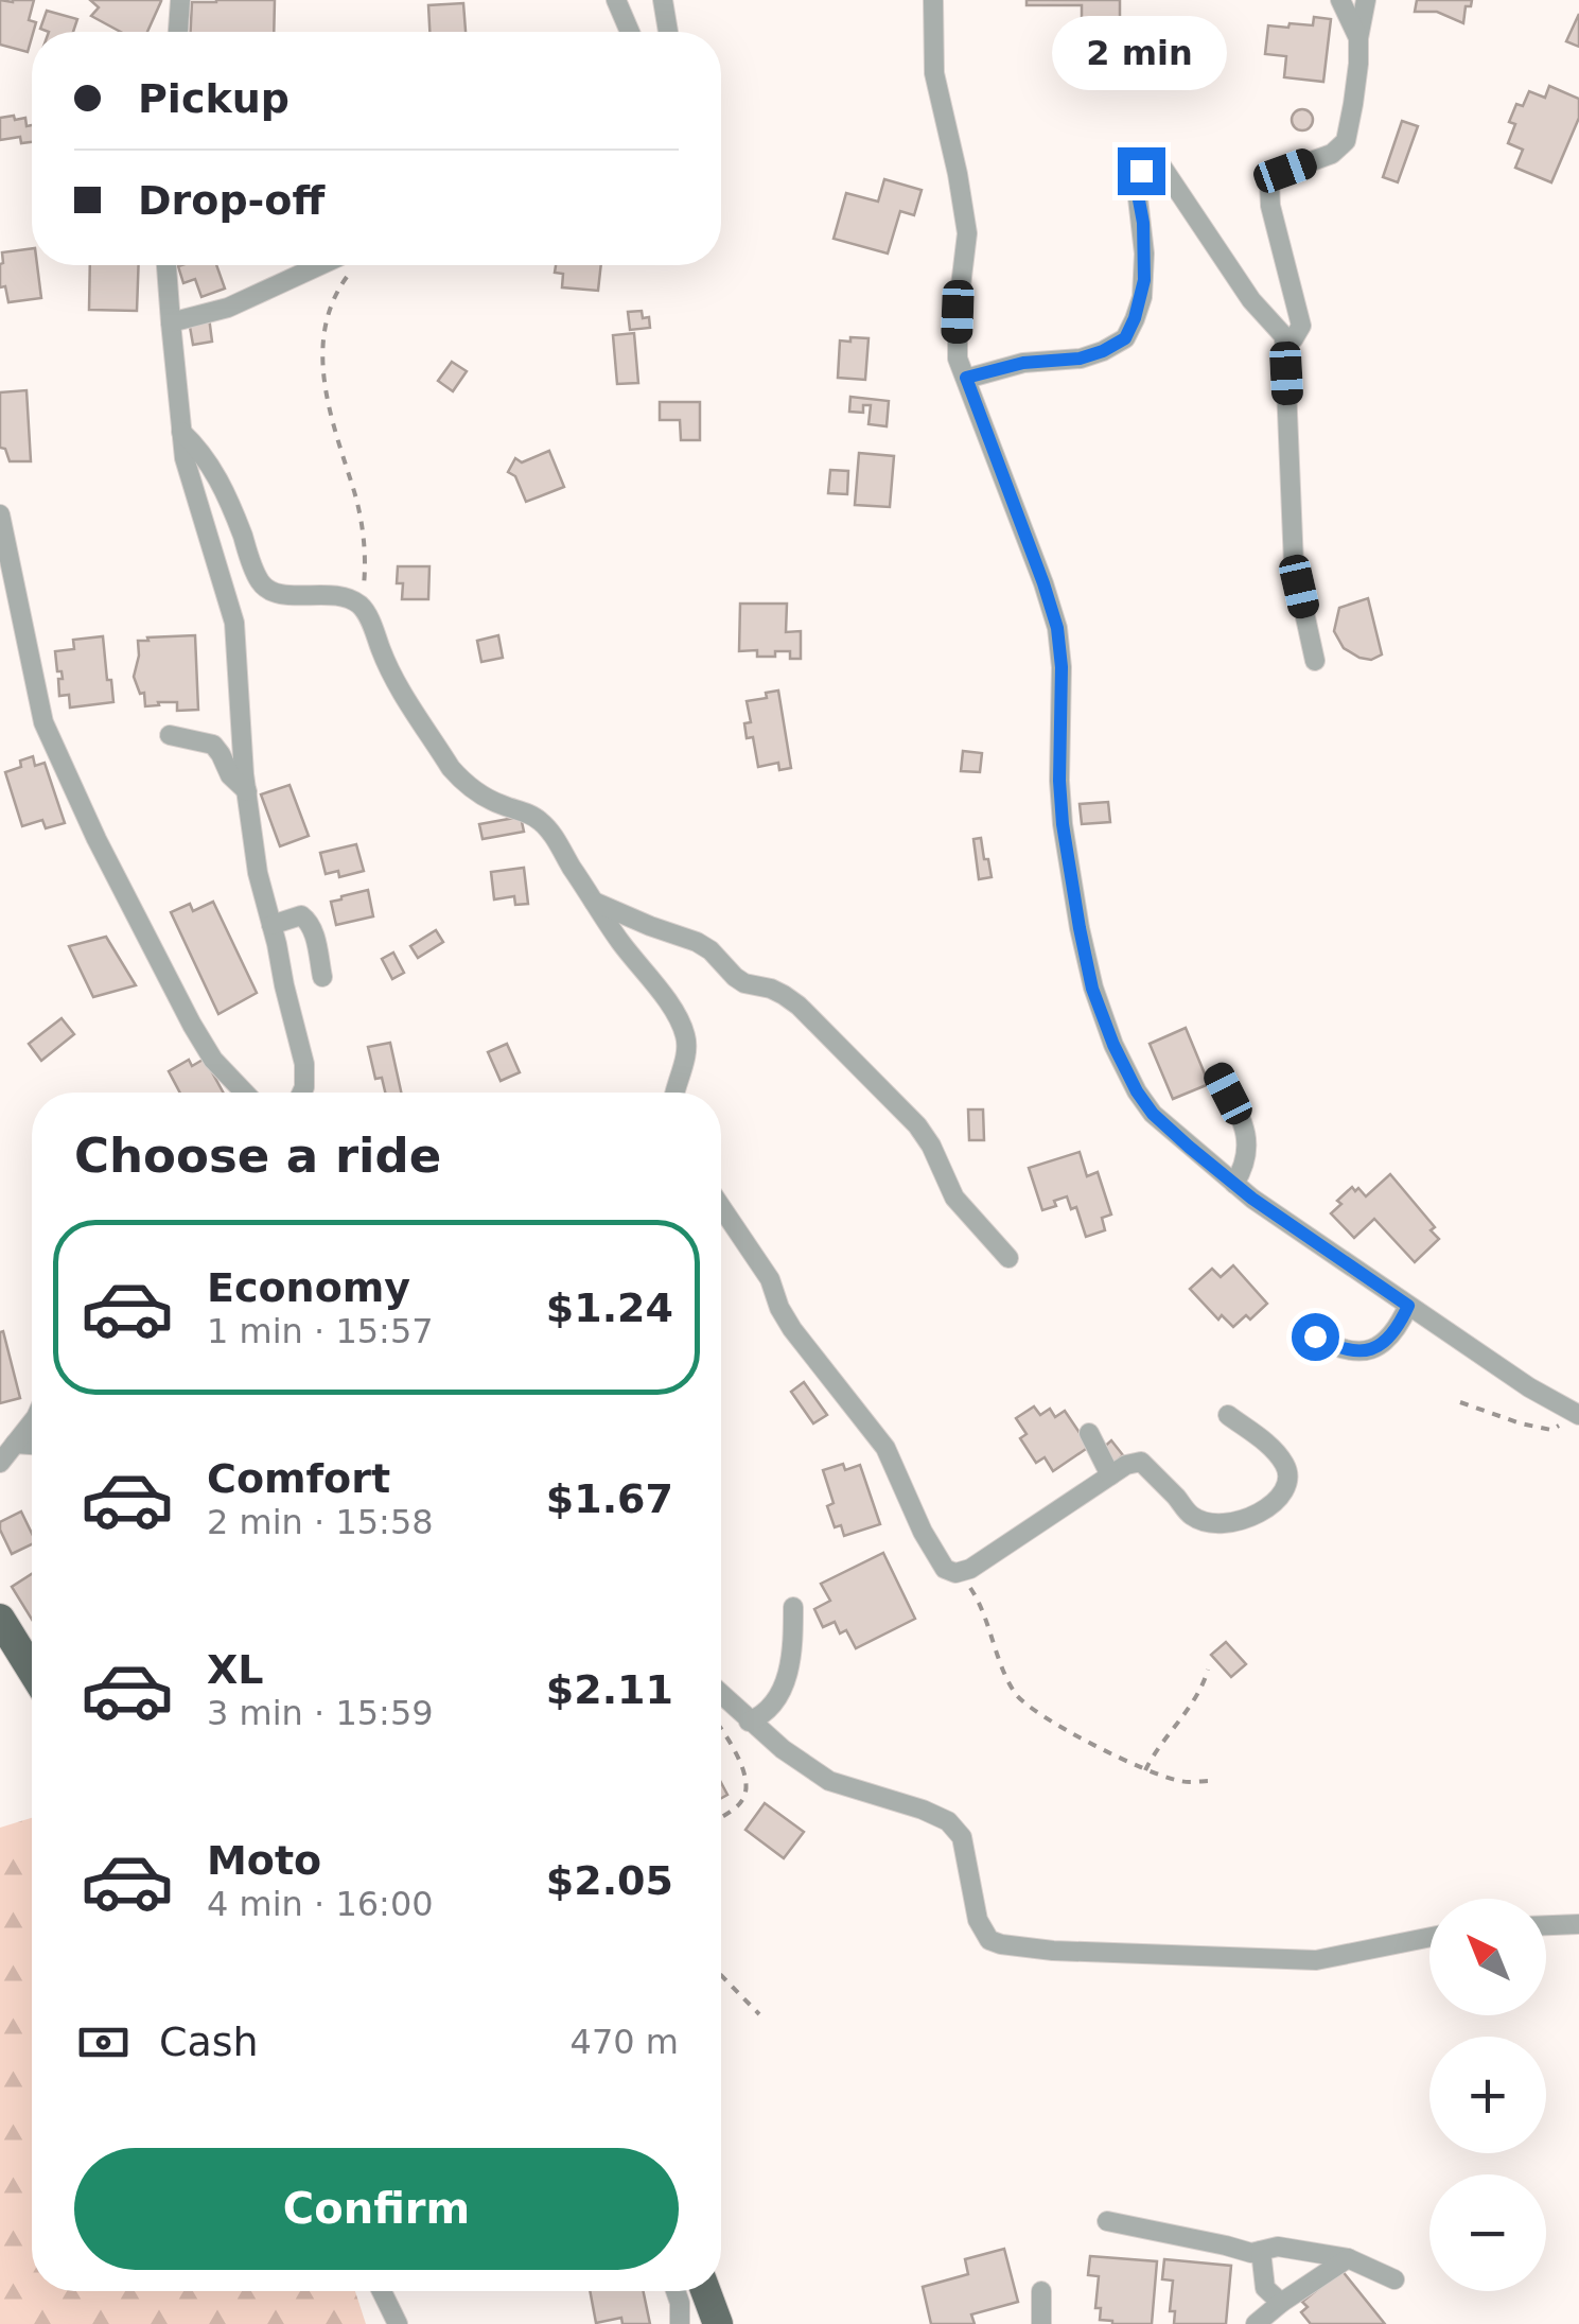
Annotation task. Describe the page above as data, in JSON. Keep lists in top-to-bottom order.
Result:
{
  "north": "top left",
  "page": {
    "bubble": "2 min",
    "banner": ["Pickup", "Drop-off"],
    "heading": "Choose a ride",
    "list": [
      {
        "name": "Economy",
        "note": "1 min · 15:57",
        "value": "$1.24"
      },
      {
        "name": "Comfort",
        "note": "2 min · 15:58",
        "value": "$1.67"
      },
      {
        "name": "XL",
        "note": "3 min · 15:59",
        "value": "$2.11"
      },
      {
        "name": "Moto",
        "note": "4 min · 16:00",
        "value": "$2.05"
      }
    ],
    "map_buttons": ["+", "−"],
    "pay": ["Cash", "470 m"],
    "buttons": "Confirm"
  }
}
